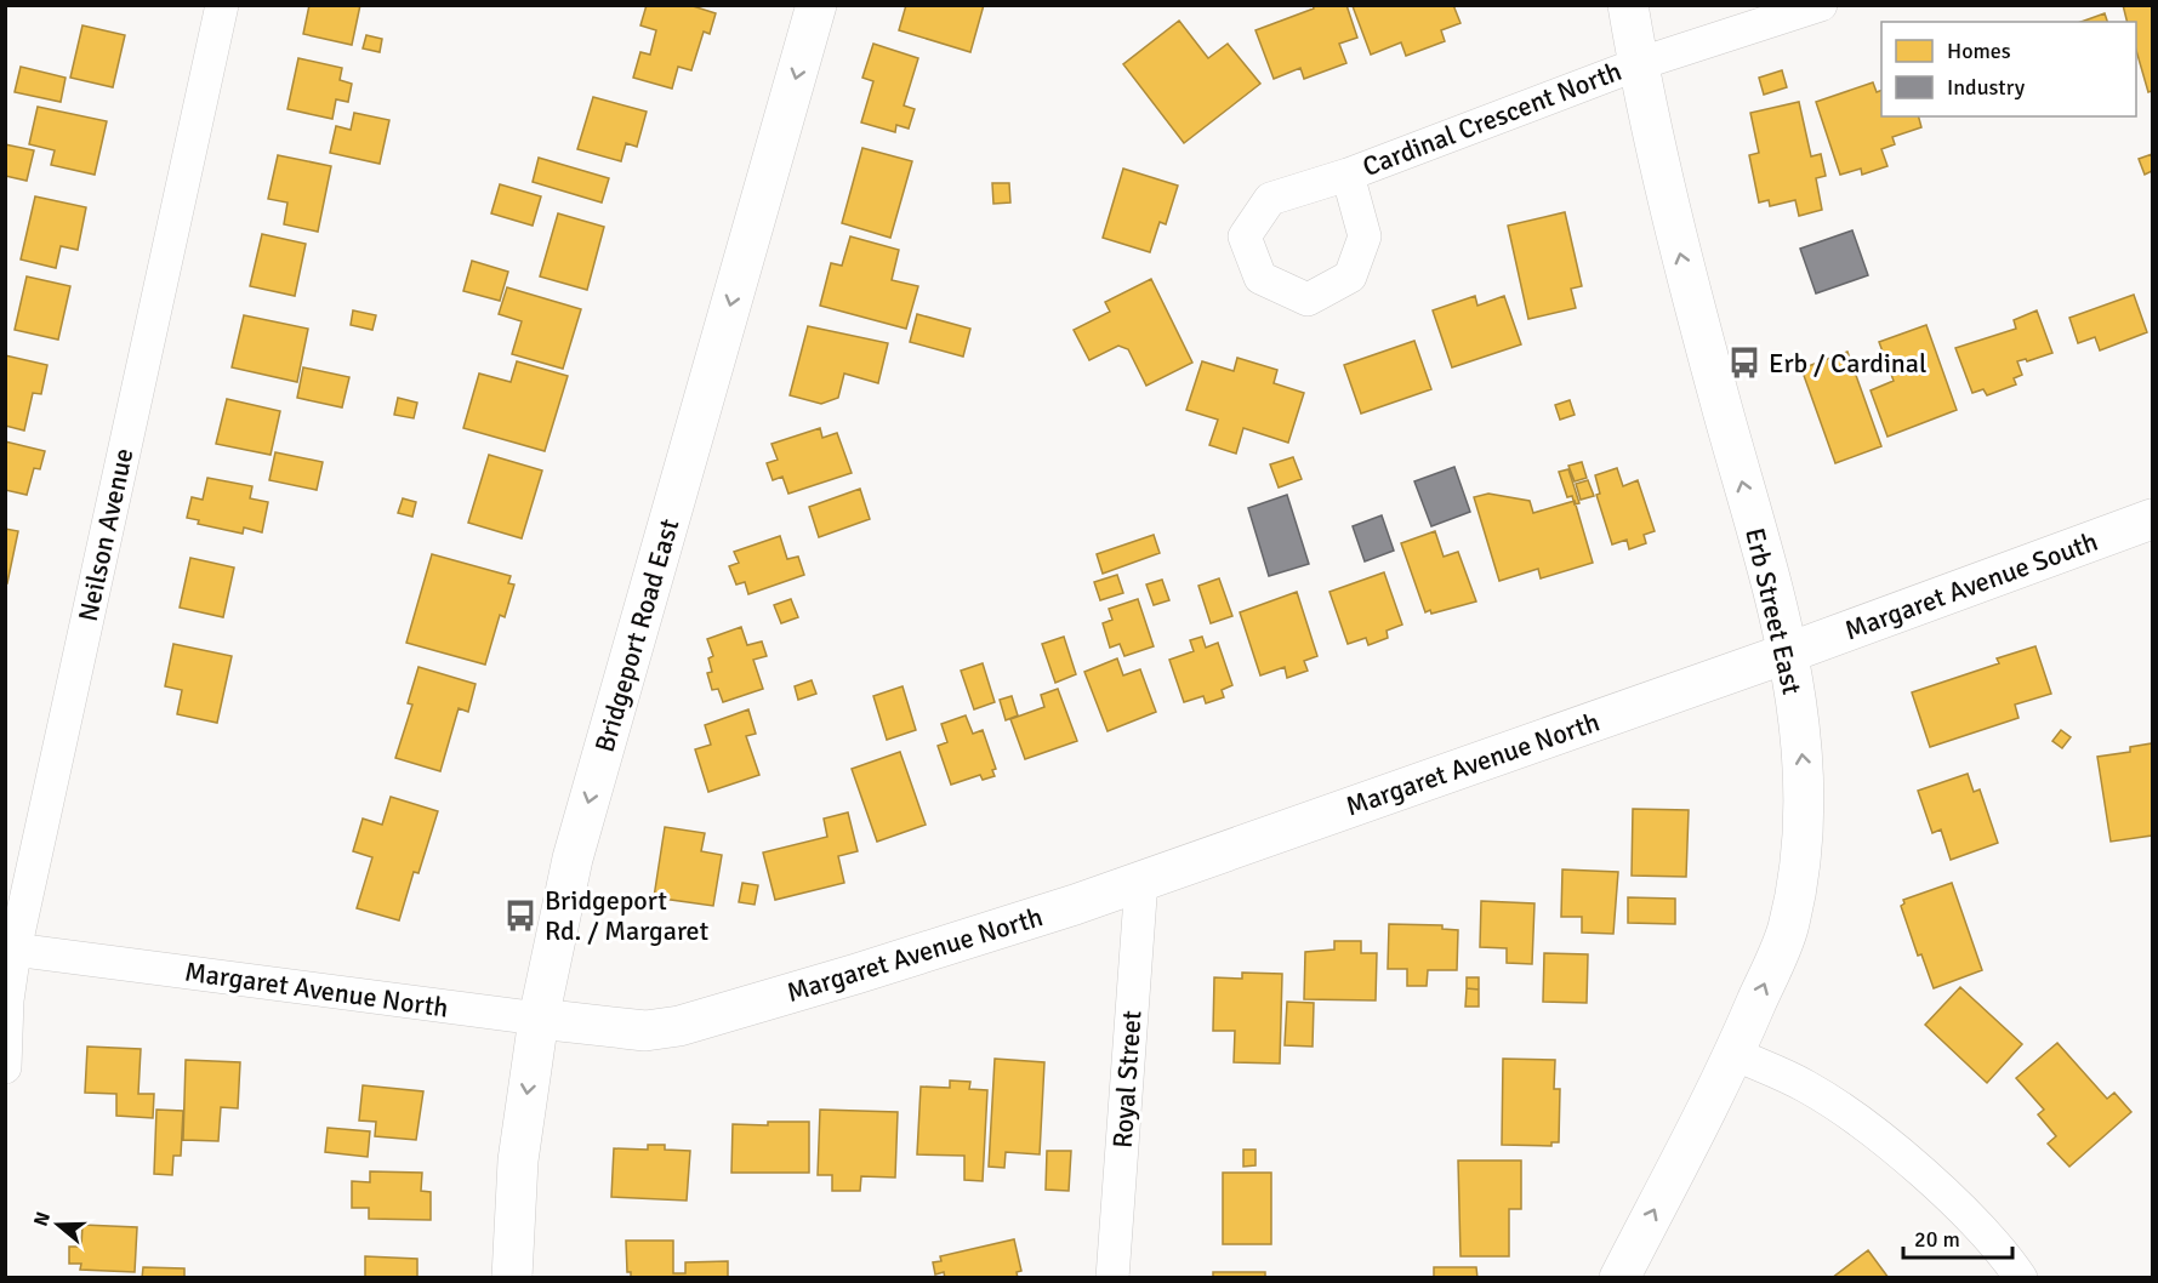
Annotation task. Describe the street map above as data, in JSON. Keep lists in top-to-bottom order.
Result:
{
  "streets": {
    "main road": [
      "Margaret Avenue South",
      "Erb Street East",
      "Bridgeport Road East",
      "Margaret Avenue North"
    ],
    "street": ["Cardinal Crescent North", "Neilson Avenue", "Royal Street"]
  },
  "crossings": [
    ["Cardinal Crescent North", "Erb Street East"],
    ["Neilson Avenue", "Margaret Avenue North"],
    ["Margaret Avenue South", "Erb Street East"],
    ["Margaret Avenue South", "Margaret Avenue North"],
    ["Erb Street East", "Margaret Avenue North"],
    ["Bridgeport Road East", "Margaret Avenue North"],
    ["Margaret Avenue North", "Royal Street"]
  ],
  "one_way": ["Erb Street East", "Bridgeport Road East"],
  "places": {
    "bus stop": ["Erb / Cardinal", "Bridgeport Rd. / Margaret"]
  },
  "legend": ["Homes", "Industry"],
  "scale_bar": "20 m",
  "north": "left"
}
